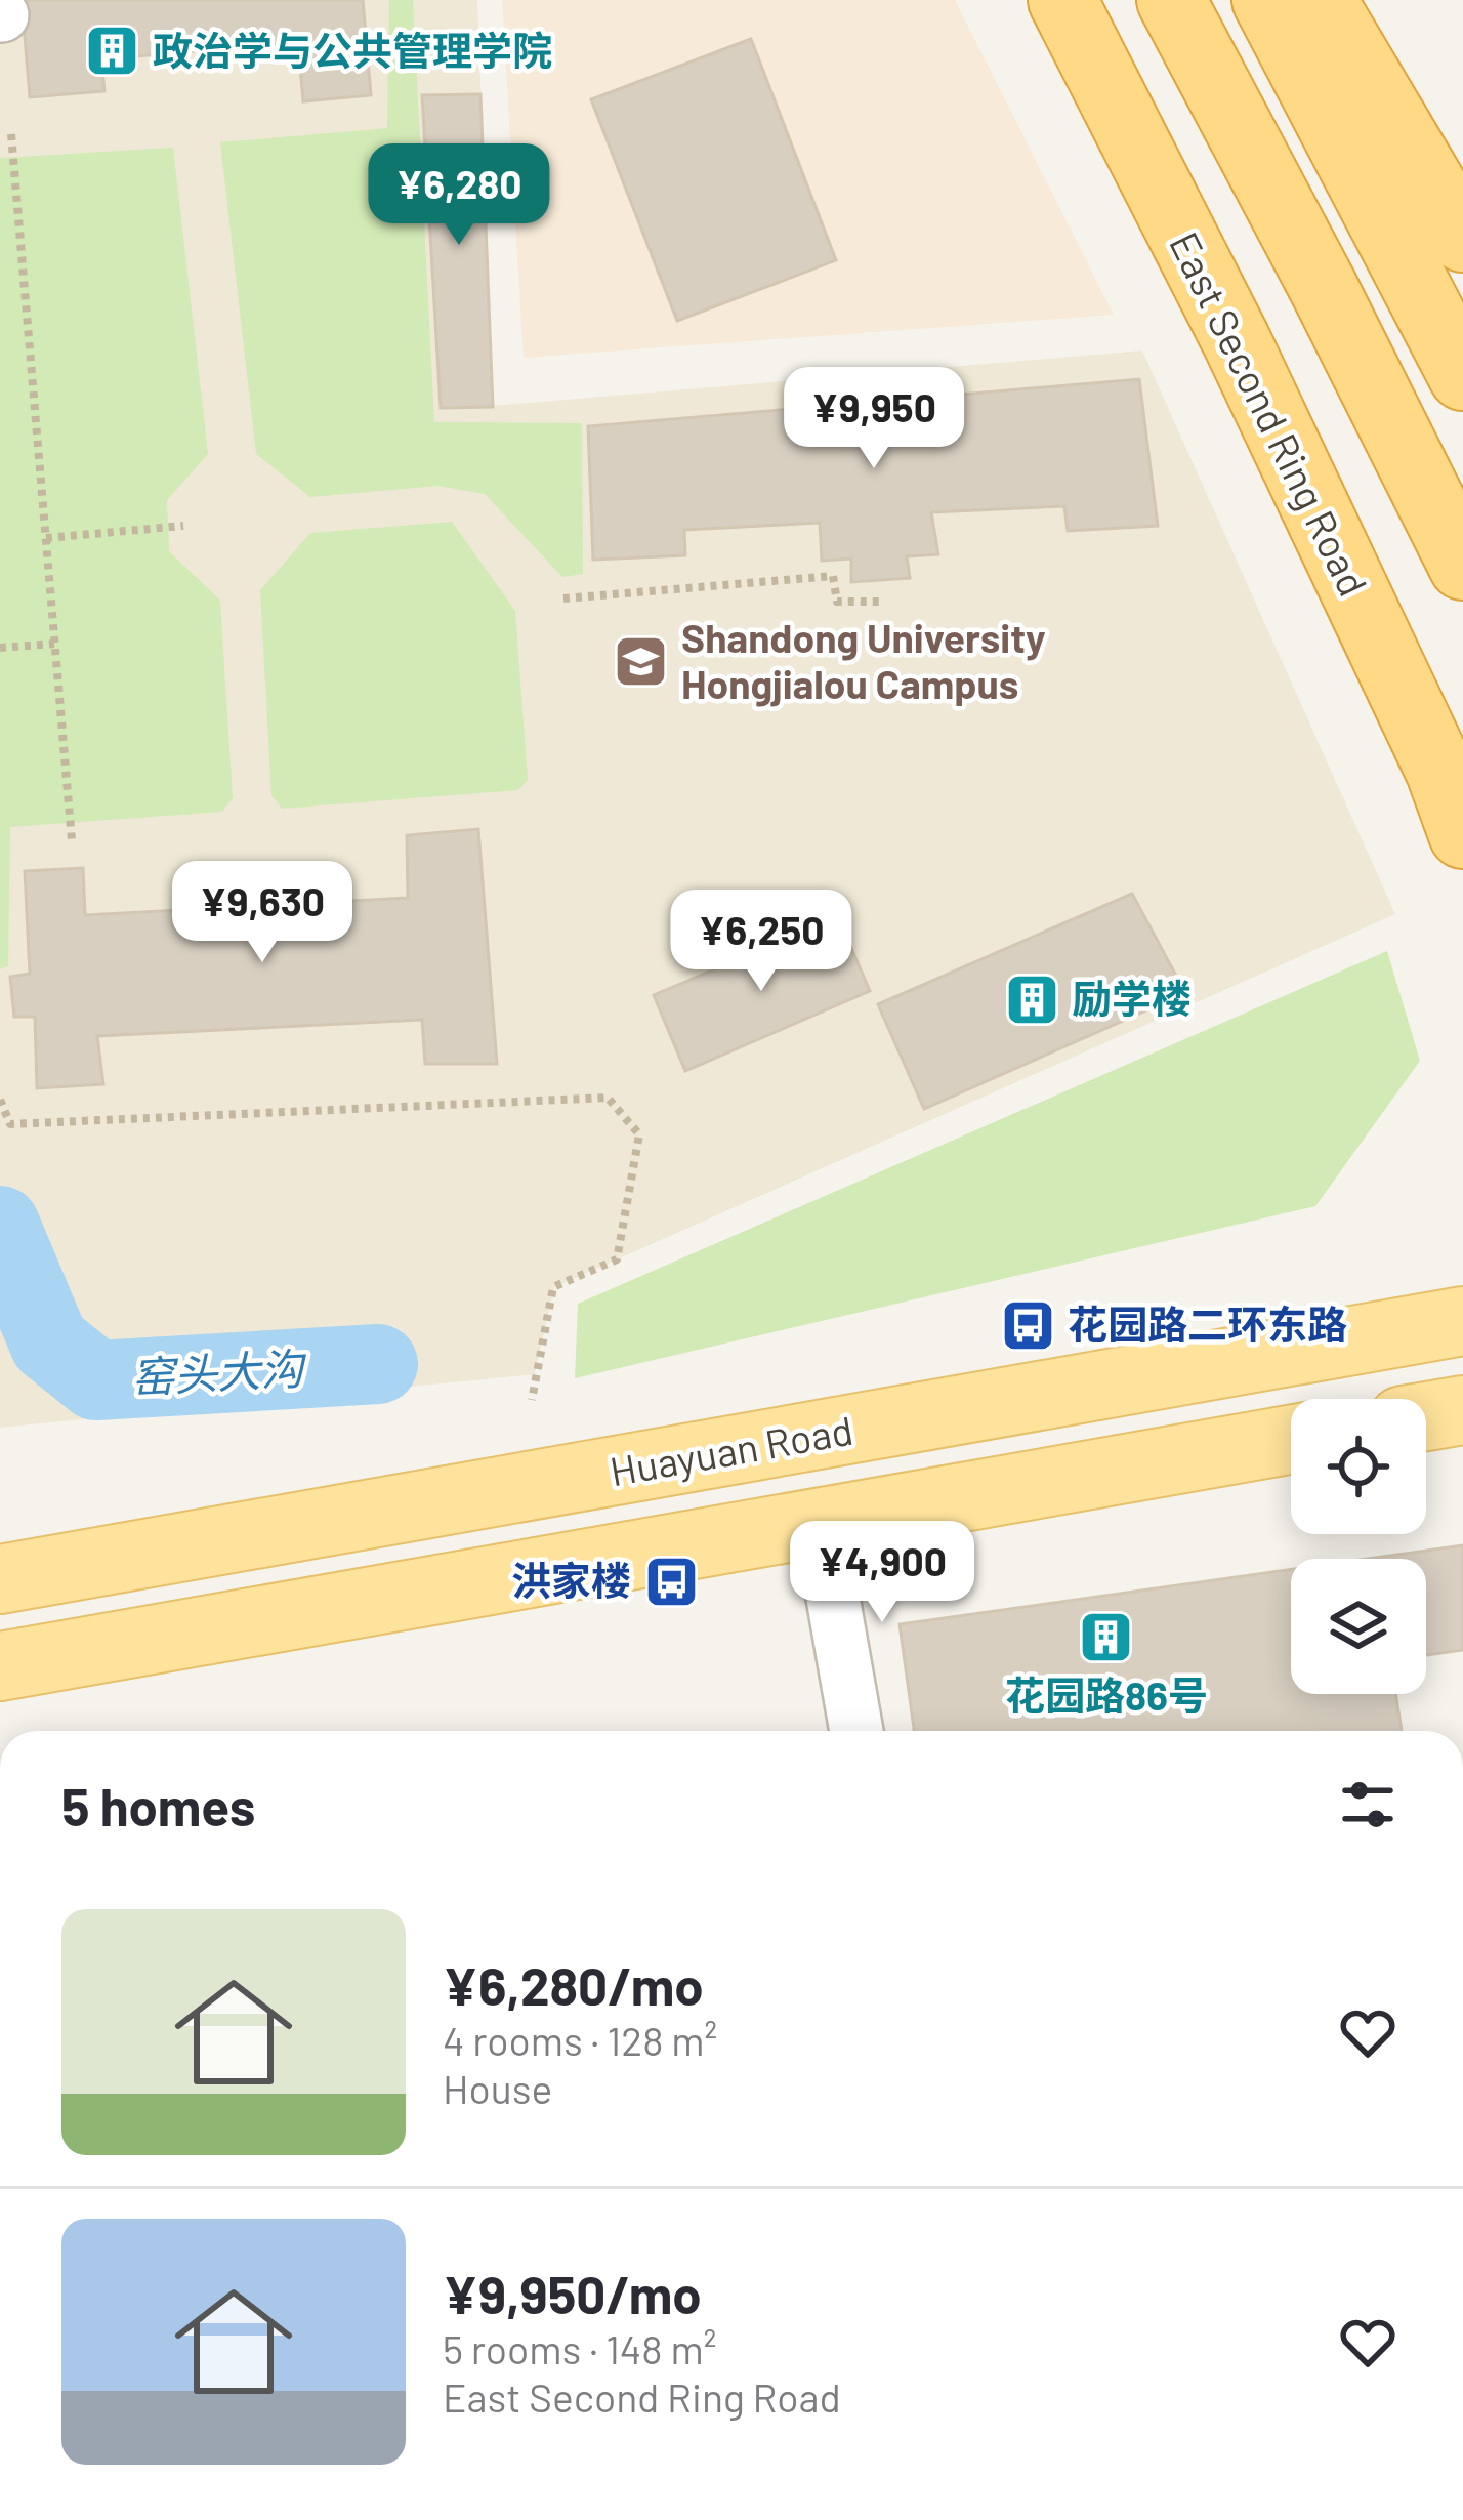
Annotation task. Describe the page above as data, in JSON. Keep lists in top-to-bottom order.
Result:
{
  "streets": {
    "highway": ["East Second Ring Road"],
    "main road": ["Huayuan Road"]
  },
  "water": ["窑头大沟"],
  "places": {
    "building": ["政治学与公共管理学院", "励学楼", "花园路86号"],
    "school or university": ["Shandong University Hongjialou Campus"],
    "bus stop": ["花园路二环东路", "洪家楼"]
  },
  "page": {
    "price": [
      "¥6,280",
      "¥9,950",
      "¥9,630",
      "¥6,250",
      "¥4,900"
    ],
    "heading": "5 homes",
    "list": [
      {
        "name": "¥6,280/mo",
        "note": "4 rooms · 128 m² · House"
      },
      {
        "name": "¥9,950/mo",
        "note": "5 rooms · 148 m² · East Second Ring Road"
      }
    ]
  }
}
